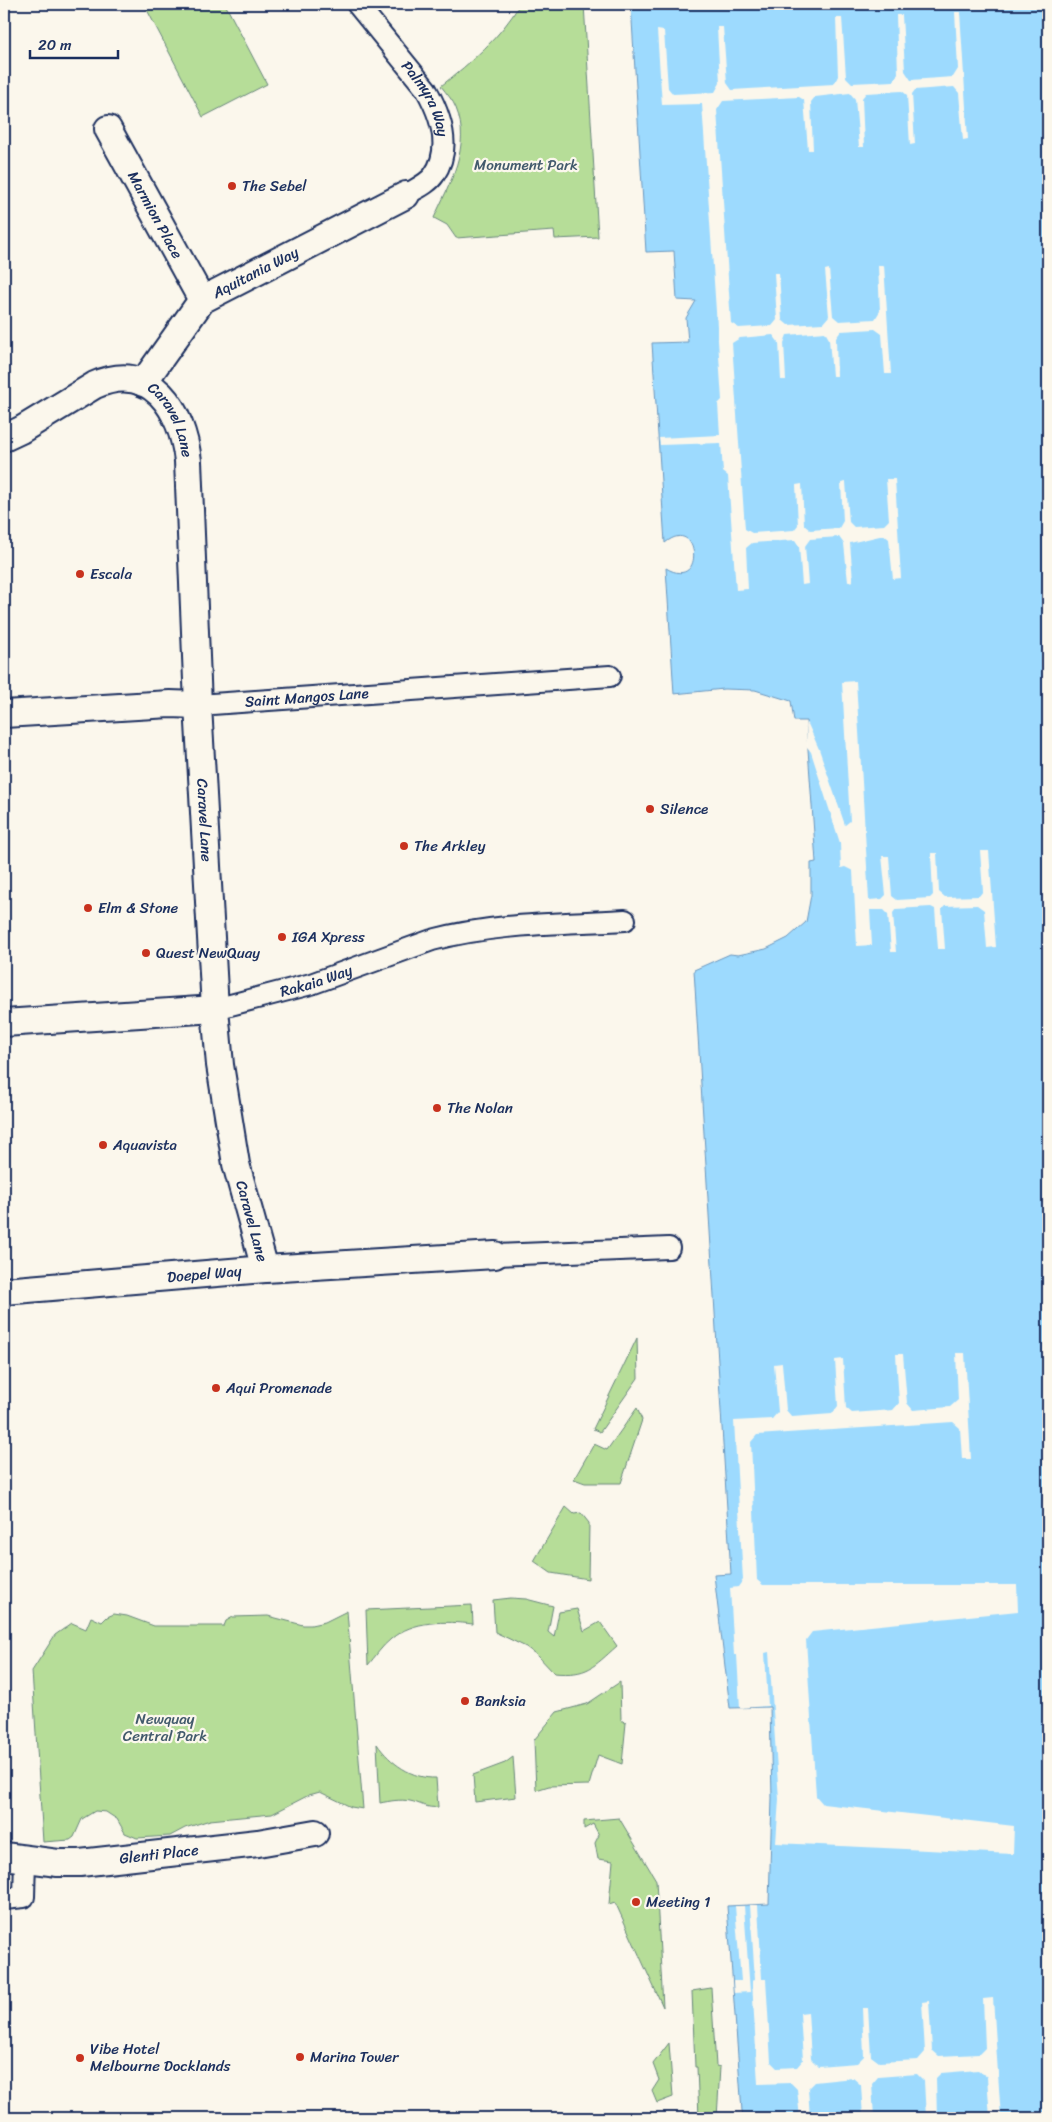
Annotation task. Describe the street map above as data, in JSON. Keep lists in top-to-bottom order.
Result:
{
  "streets": {
    "street": [
      "Palmyra Way",
      "Marmion Place",
      "Aquitania Way",
      "Caravel Lane",
      "Saint Mangos Lane",
      "Rakaia Way",
      "Doepel Way",
      "Glenti Place"
    ]
  },
  "crossings": [
    ["Palmyra Way", "Aquitania Way"],
    ["Marmion Place", "Aquitania Way"],
    ["Aquitania Way", "Caravel Lane"],
    ["Caravel Lane", "Saint Mangos Lane"],
    ["Caravel Lane", "Rakaia Way"],
    ["Caravel Lane", "Doepel Way"]
  ],
  "parks": ["Monument Park", "Newquay Central Park"],
  "places": [
    "The Sebel",
    "Escala",
    "Silence",
    "The Arkley",
    "Elm & Stone",
    "IGA Xpress",
    "Quest NewQuay",
    "The Nolan",
    "Aquavista",
    "Aqui Promenade",
    "Banksia",
    "Meeting 1",
    "Marina Tower",
    "Vibe Hotel Melbourne Docklands"
  ],
  "scale_bar": "20 m"
}
